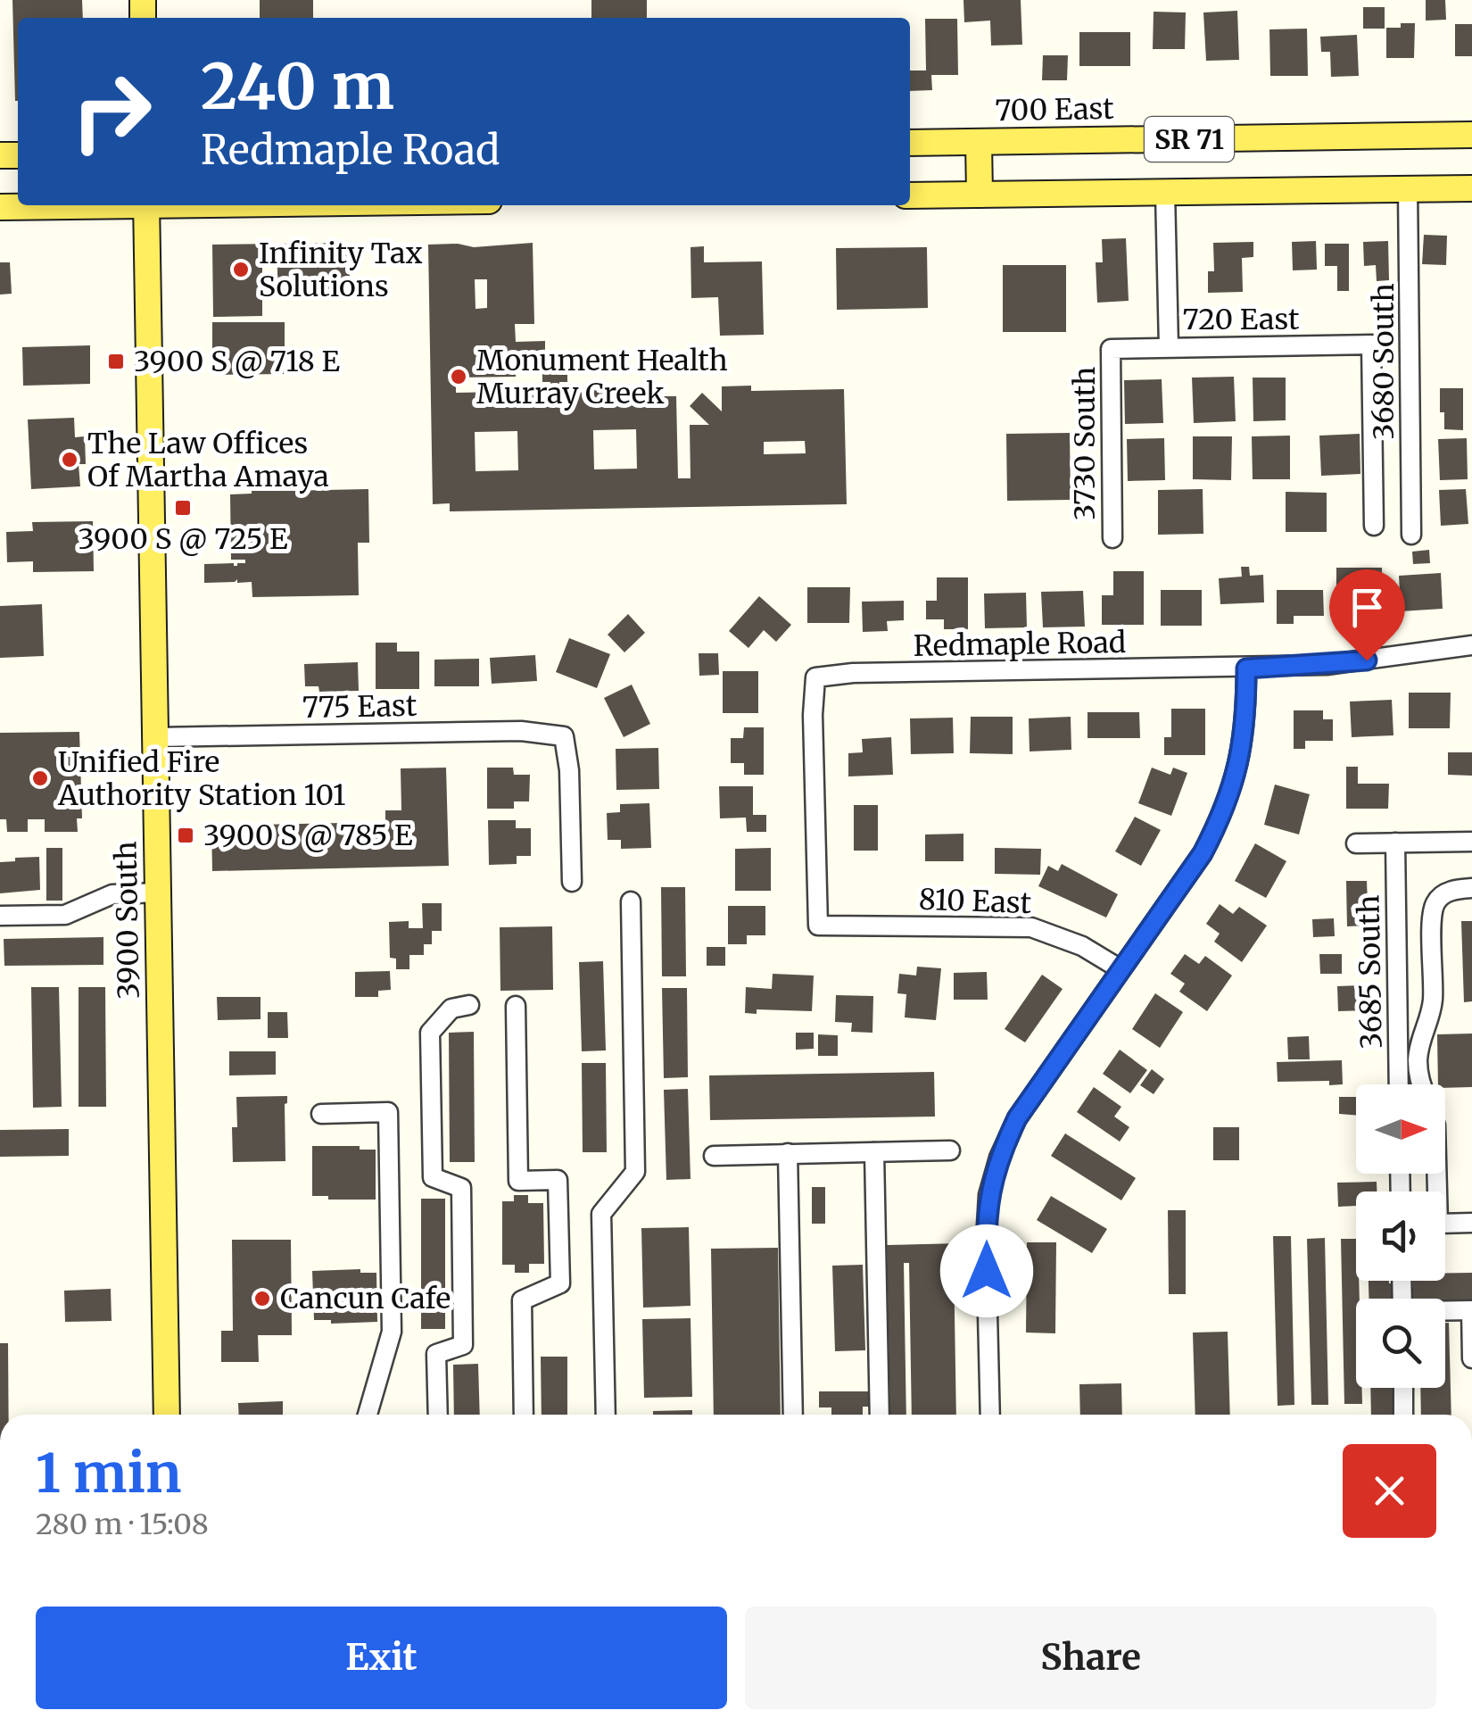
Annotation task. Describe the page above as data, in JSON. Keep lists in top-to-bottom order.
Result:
{
  "streets": {
    "main road": ["700 East", "SR 71", "3900 South"],
    "street": [
      "720 East",
      "3680 South",
      "3730 South",
      "Redmaple Road",
      "775 East",
      "810 East",
      "3685 South"
    ]
  },
  "crossings": [
    ["SR 71", "3680 South"],
    ["720 East", "3730 South"],
    ["Redmaple Road", "810 East"],
    ["775 East", "3900 South"]
  ],
  "places": {
    "other": [
      "Infinity Tax Solutions",
      "Monument Health Murray Creek",
      "The Law Offices Of Martha Amaya",
      "Unified Fire Authority Station 101",
      "Cancun Cafe"
    ],
    "transit": ["3900 S @ 718 E", "3900 S @ 725 E", "3900 S @ 785 E"]
  },
  "north": "right",
  "page": {
    "turn": ["240 m", "Redmaple Road"],
    "heading": ["1 min", "280 m · 15:08"],
    "buttons": ["Exit", "Share"]
  }
}
